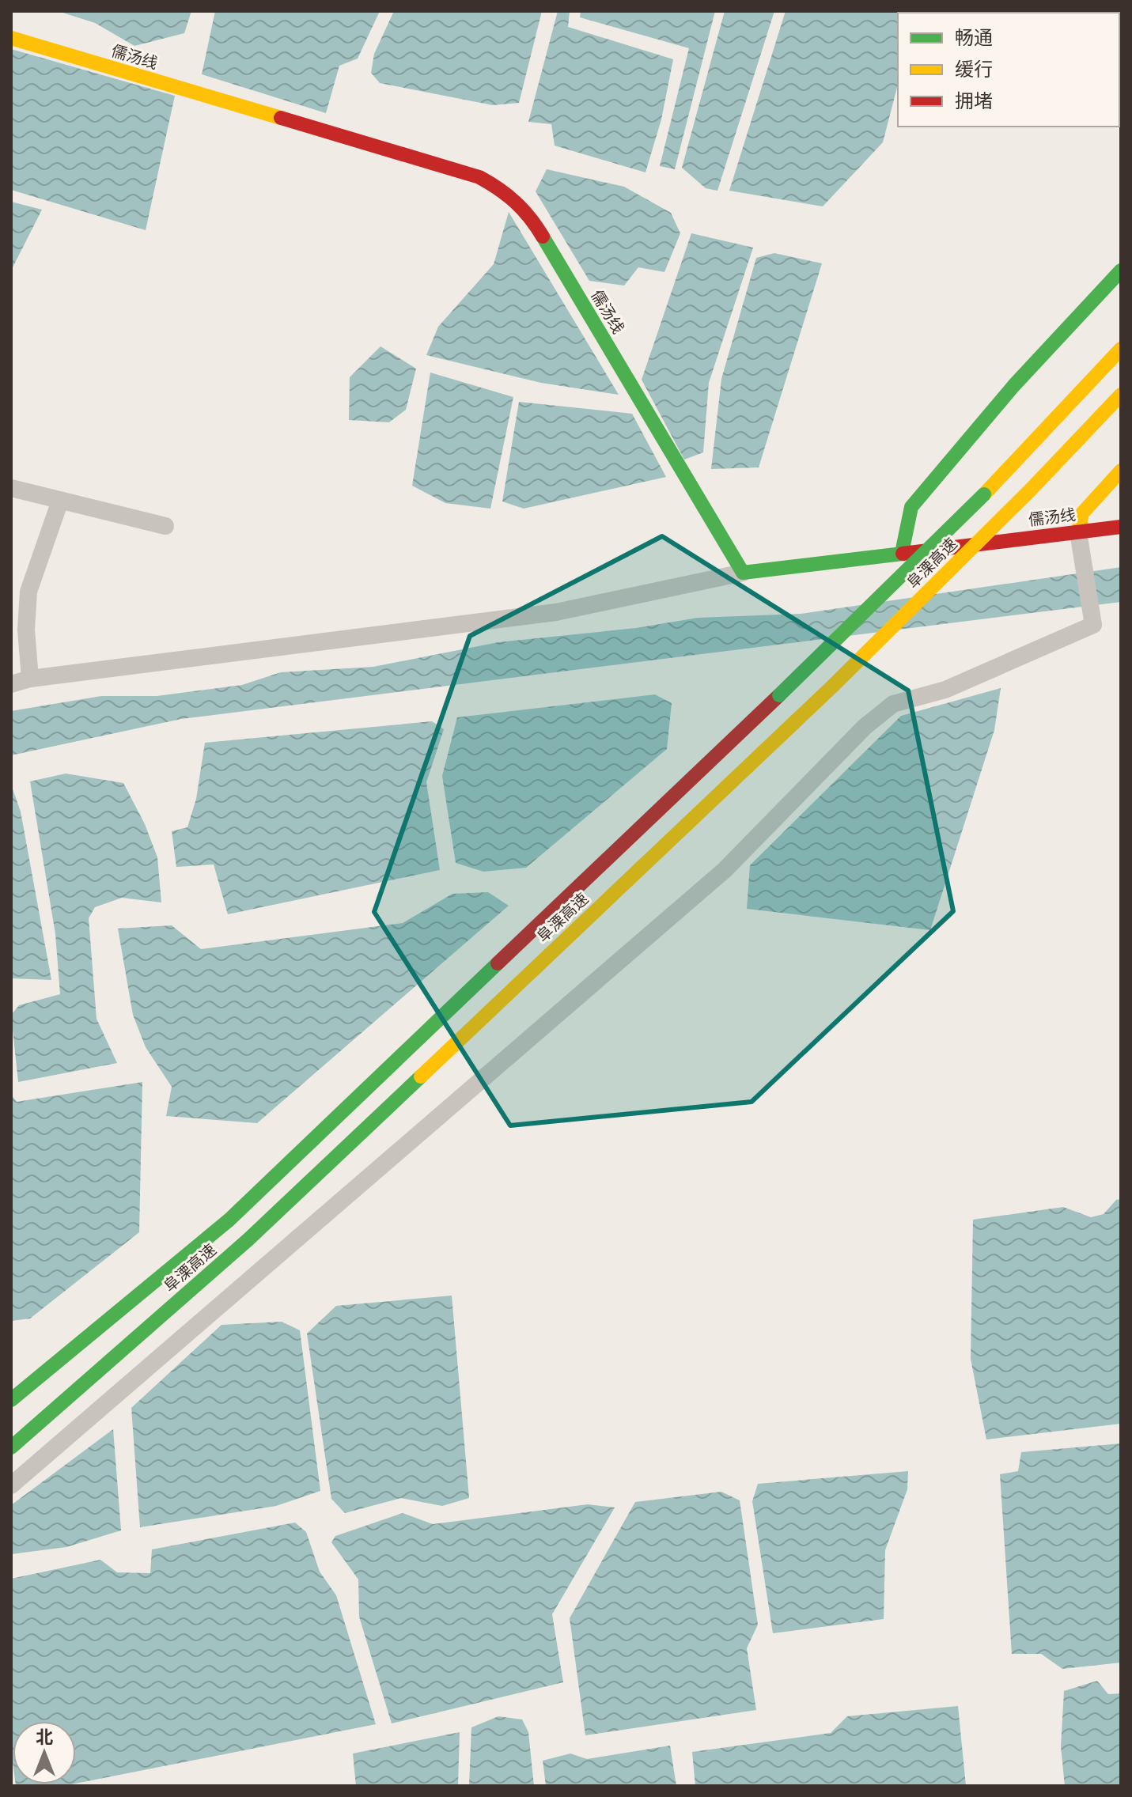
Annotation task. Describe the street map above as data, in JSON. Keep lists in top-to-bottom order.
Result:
{
  "streets": {
    "main road": ["儒汤线", "阜溧高速"]
  },
  "legend": ["畅通", "缓行", "拥堵"],
  "north": "top"
}
